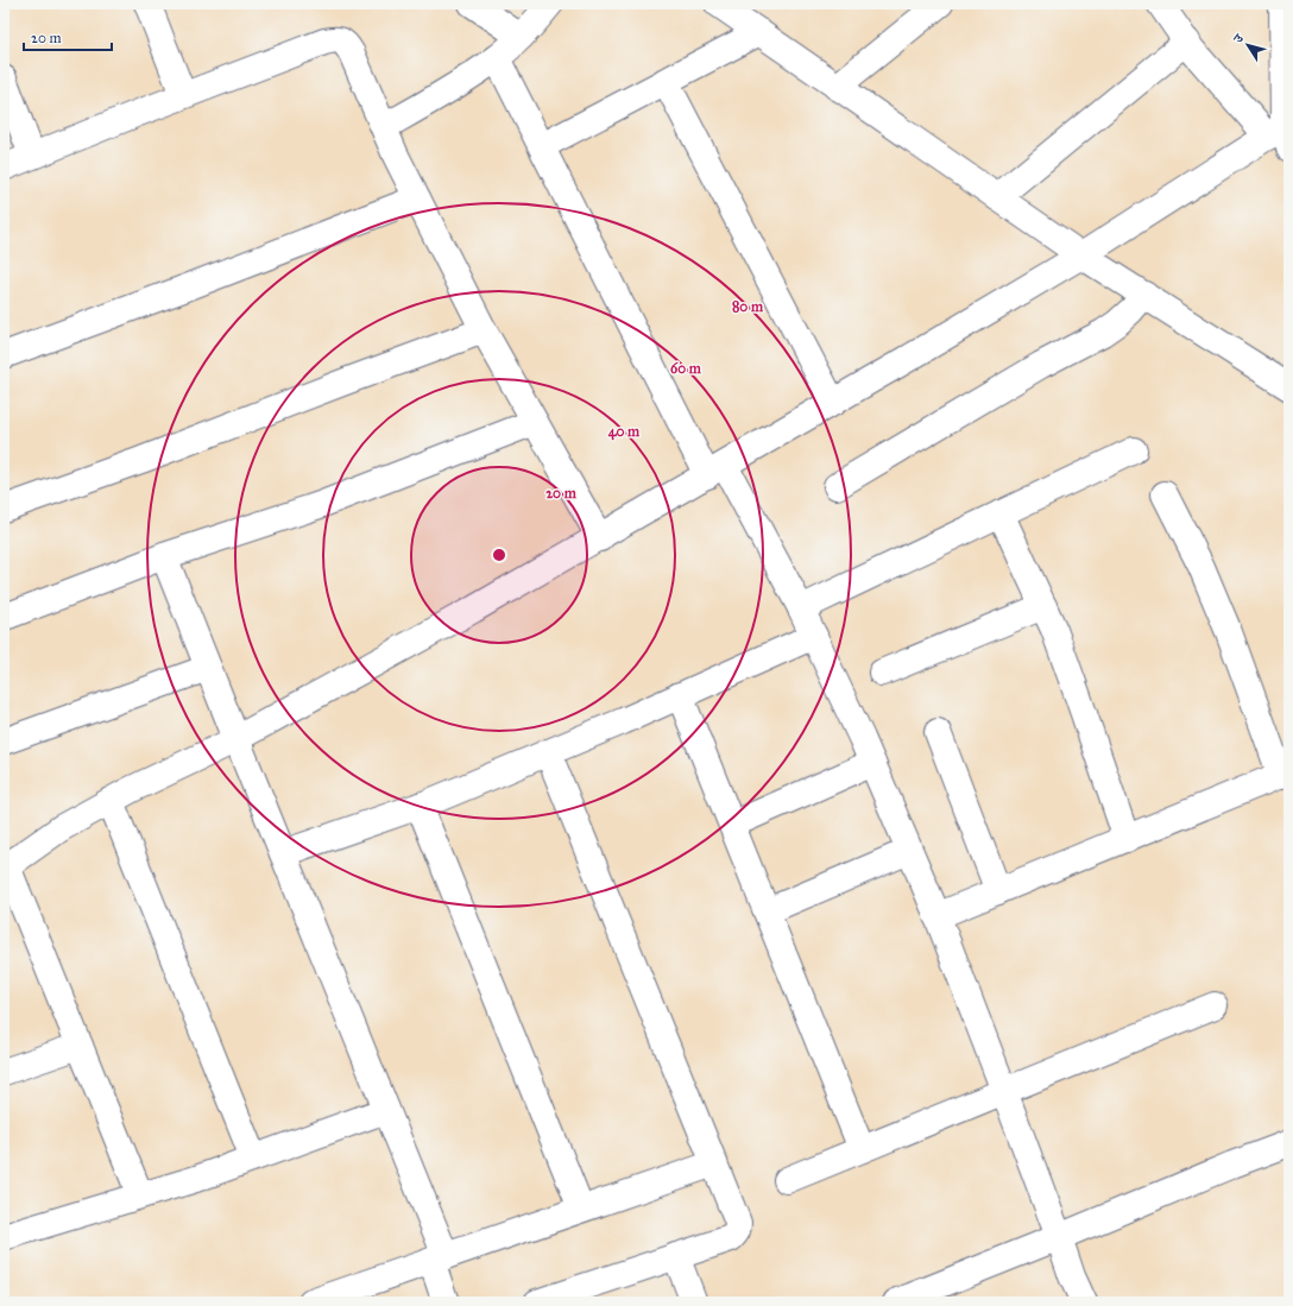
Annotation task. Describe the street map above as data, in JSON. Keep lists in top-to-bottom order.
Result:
{
  "scale_bar": "20 m",
  "north": "top left",
  "rings": [
    "80 m",
    "60 m",
    "40 m",
    "20 m"
  ]
}
